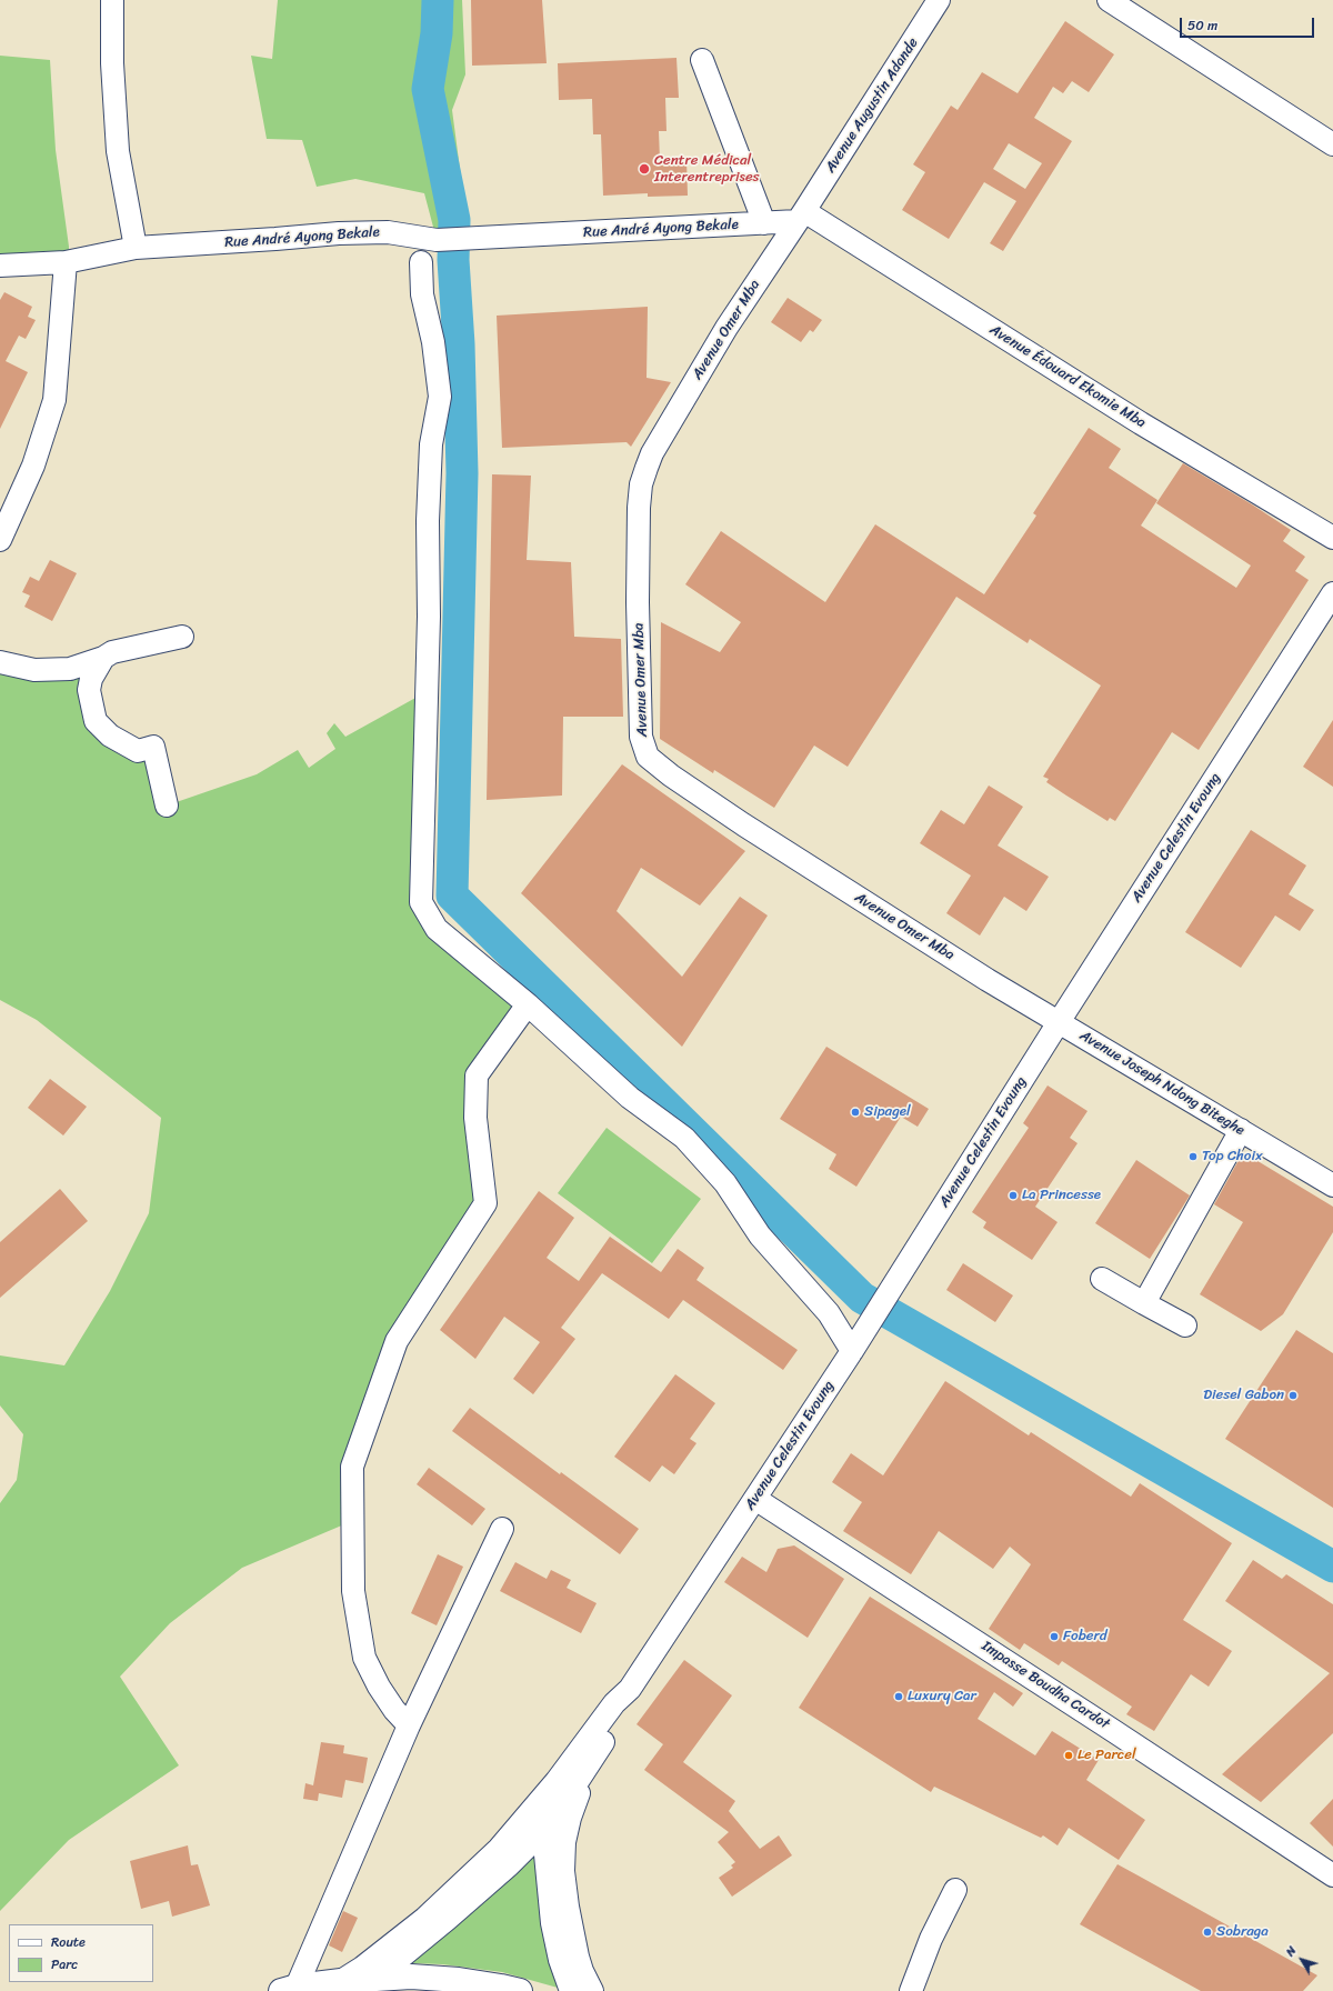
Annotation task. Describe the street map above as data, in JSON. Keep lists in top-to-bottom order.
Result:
{
  "streets": {
    "street": [
      "Avenue Augustin Adande",
      "Rue André Ayong Bekale",
      "Avenue Omer Mba",
      "Avenue Édouard Ekomie Mba",
      "Avenue Celestin Evoung",
      "Avenue Joseph Ndong Biteghe",
      "Impasse Boudha Cardot"
    ]
  },
  "crossings": [
    ["Avenue Augustin Adande", "Rue André Ayong Bekale"],
    ["Avenue Augustin Adande", "Avenue Omer Mba"],
    ["Avenue Augustin Adande", "Avenue Édouard Ekomie Mba"],
    ["Rue André Ayong Bekale", "Avenue Omer Mba"],
    ["Rue André Ayong Bekale", "Avenue Édouard Ekomie Mba"],
    ["Avenue Omer Mba", "Avenue Édouard Ekomie Mba"],
    ["Avenue Omer Mba", "Avenue Celestin Evoung"],
    ["Avenue Omer Mba", "Avenue Joseph Ndong Biteghe"],
    ["Avenue Celestin Evoung", "Avenue Joseph Ndong Biteghe"],
    ["Avenue Celestin Evoung", "Impasse Boudha Cardot"]
  ],
  "places": [
    "Centre Médical Interentreprises",
    "Sipagel",
    "Top Choix",
    "La Princesse",
    "Diesel Gabon",
    "Foberd",
    "Luxury Car",
    "Le Parcel",
    "Sobraga"
  ],
  "legend": ["Route", "Parc"],
  "scale_bar": "50 m",
  "north": "top left"
}
